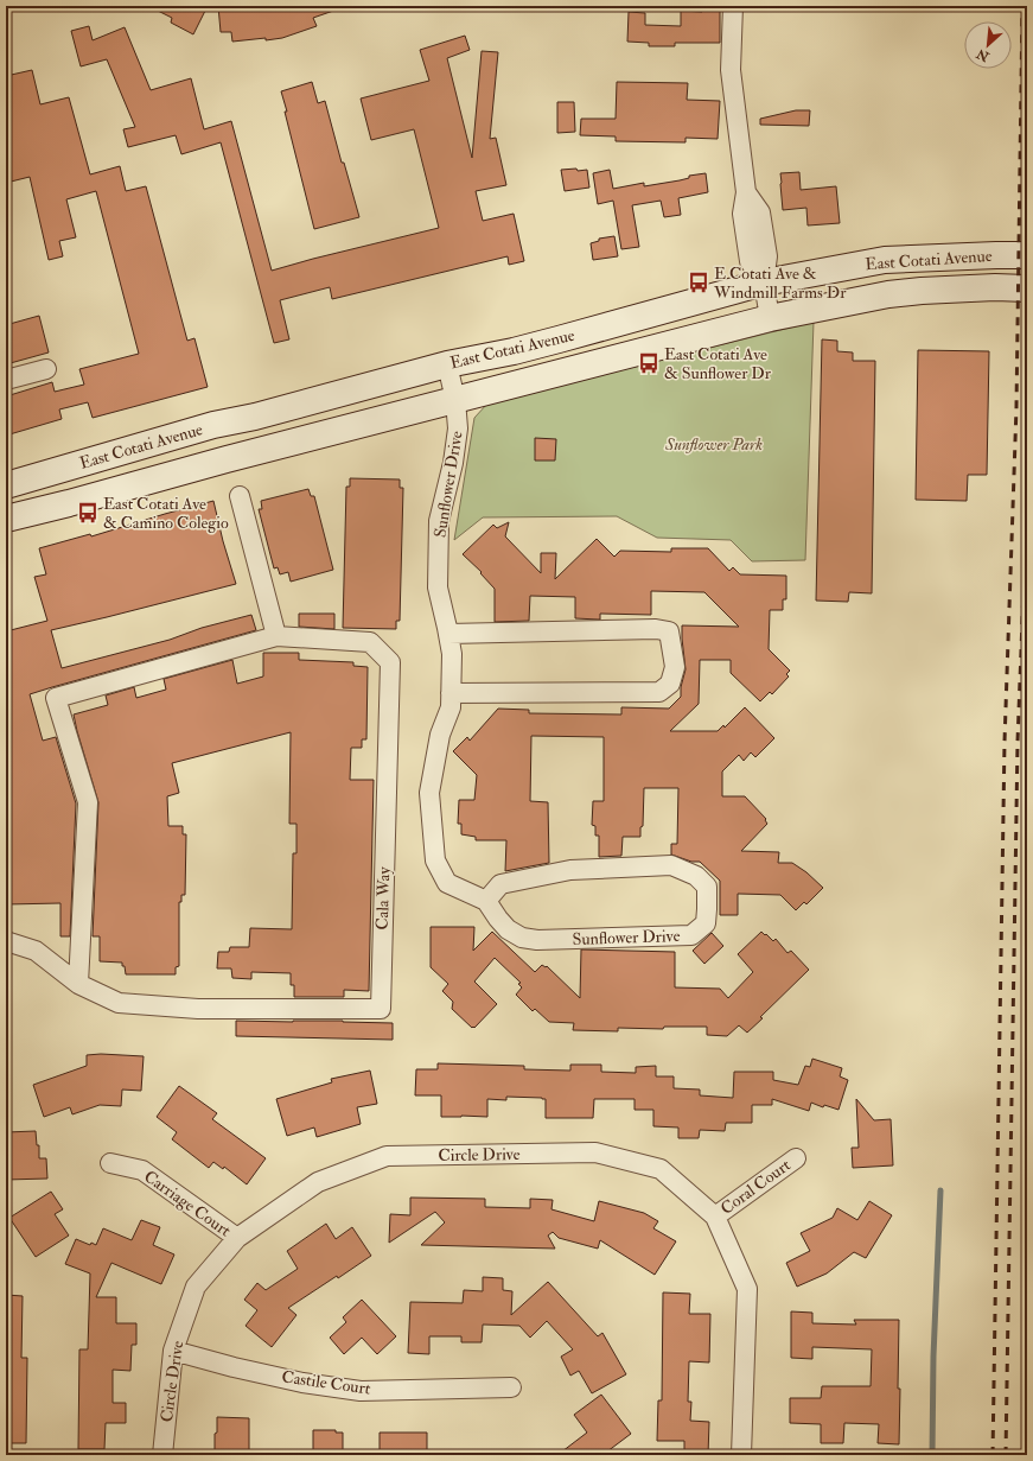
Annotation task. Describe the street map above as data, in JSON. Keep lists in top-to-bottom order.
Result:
{
  "streets": {
    "main road": ["East Cotati Avenue"],
    "street": [
      "Sunflower Drive",
      "Cala Way",
      "Circle Drive",
      "Coral Court",
      "Carriage Court",
      "Castile Court"
    ]
  },
  "crossings": [
    ["East Cotati Avenue", "Sunflower Drive"],
    ["Circle Drive", "Coral Court"],
    ["Circle Drive", "Carriage Court"],
    ["Circle Drive", "Castile Court"]
  ],
  "parks": ["Sunflower Park"],
  "places": {
    "bus stop": ["E Cotati Ave & Windmill Farms Dr", "East Cotati Ave & Sunflower Dr", "East Cotati Ave & Camino Colegio"]
  },
  "north": "bottom left"
}
